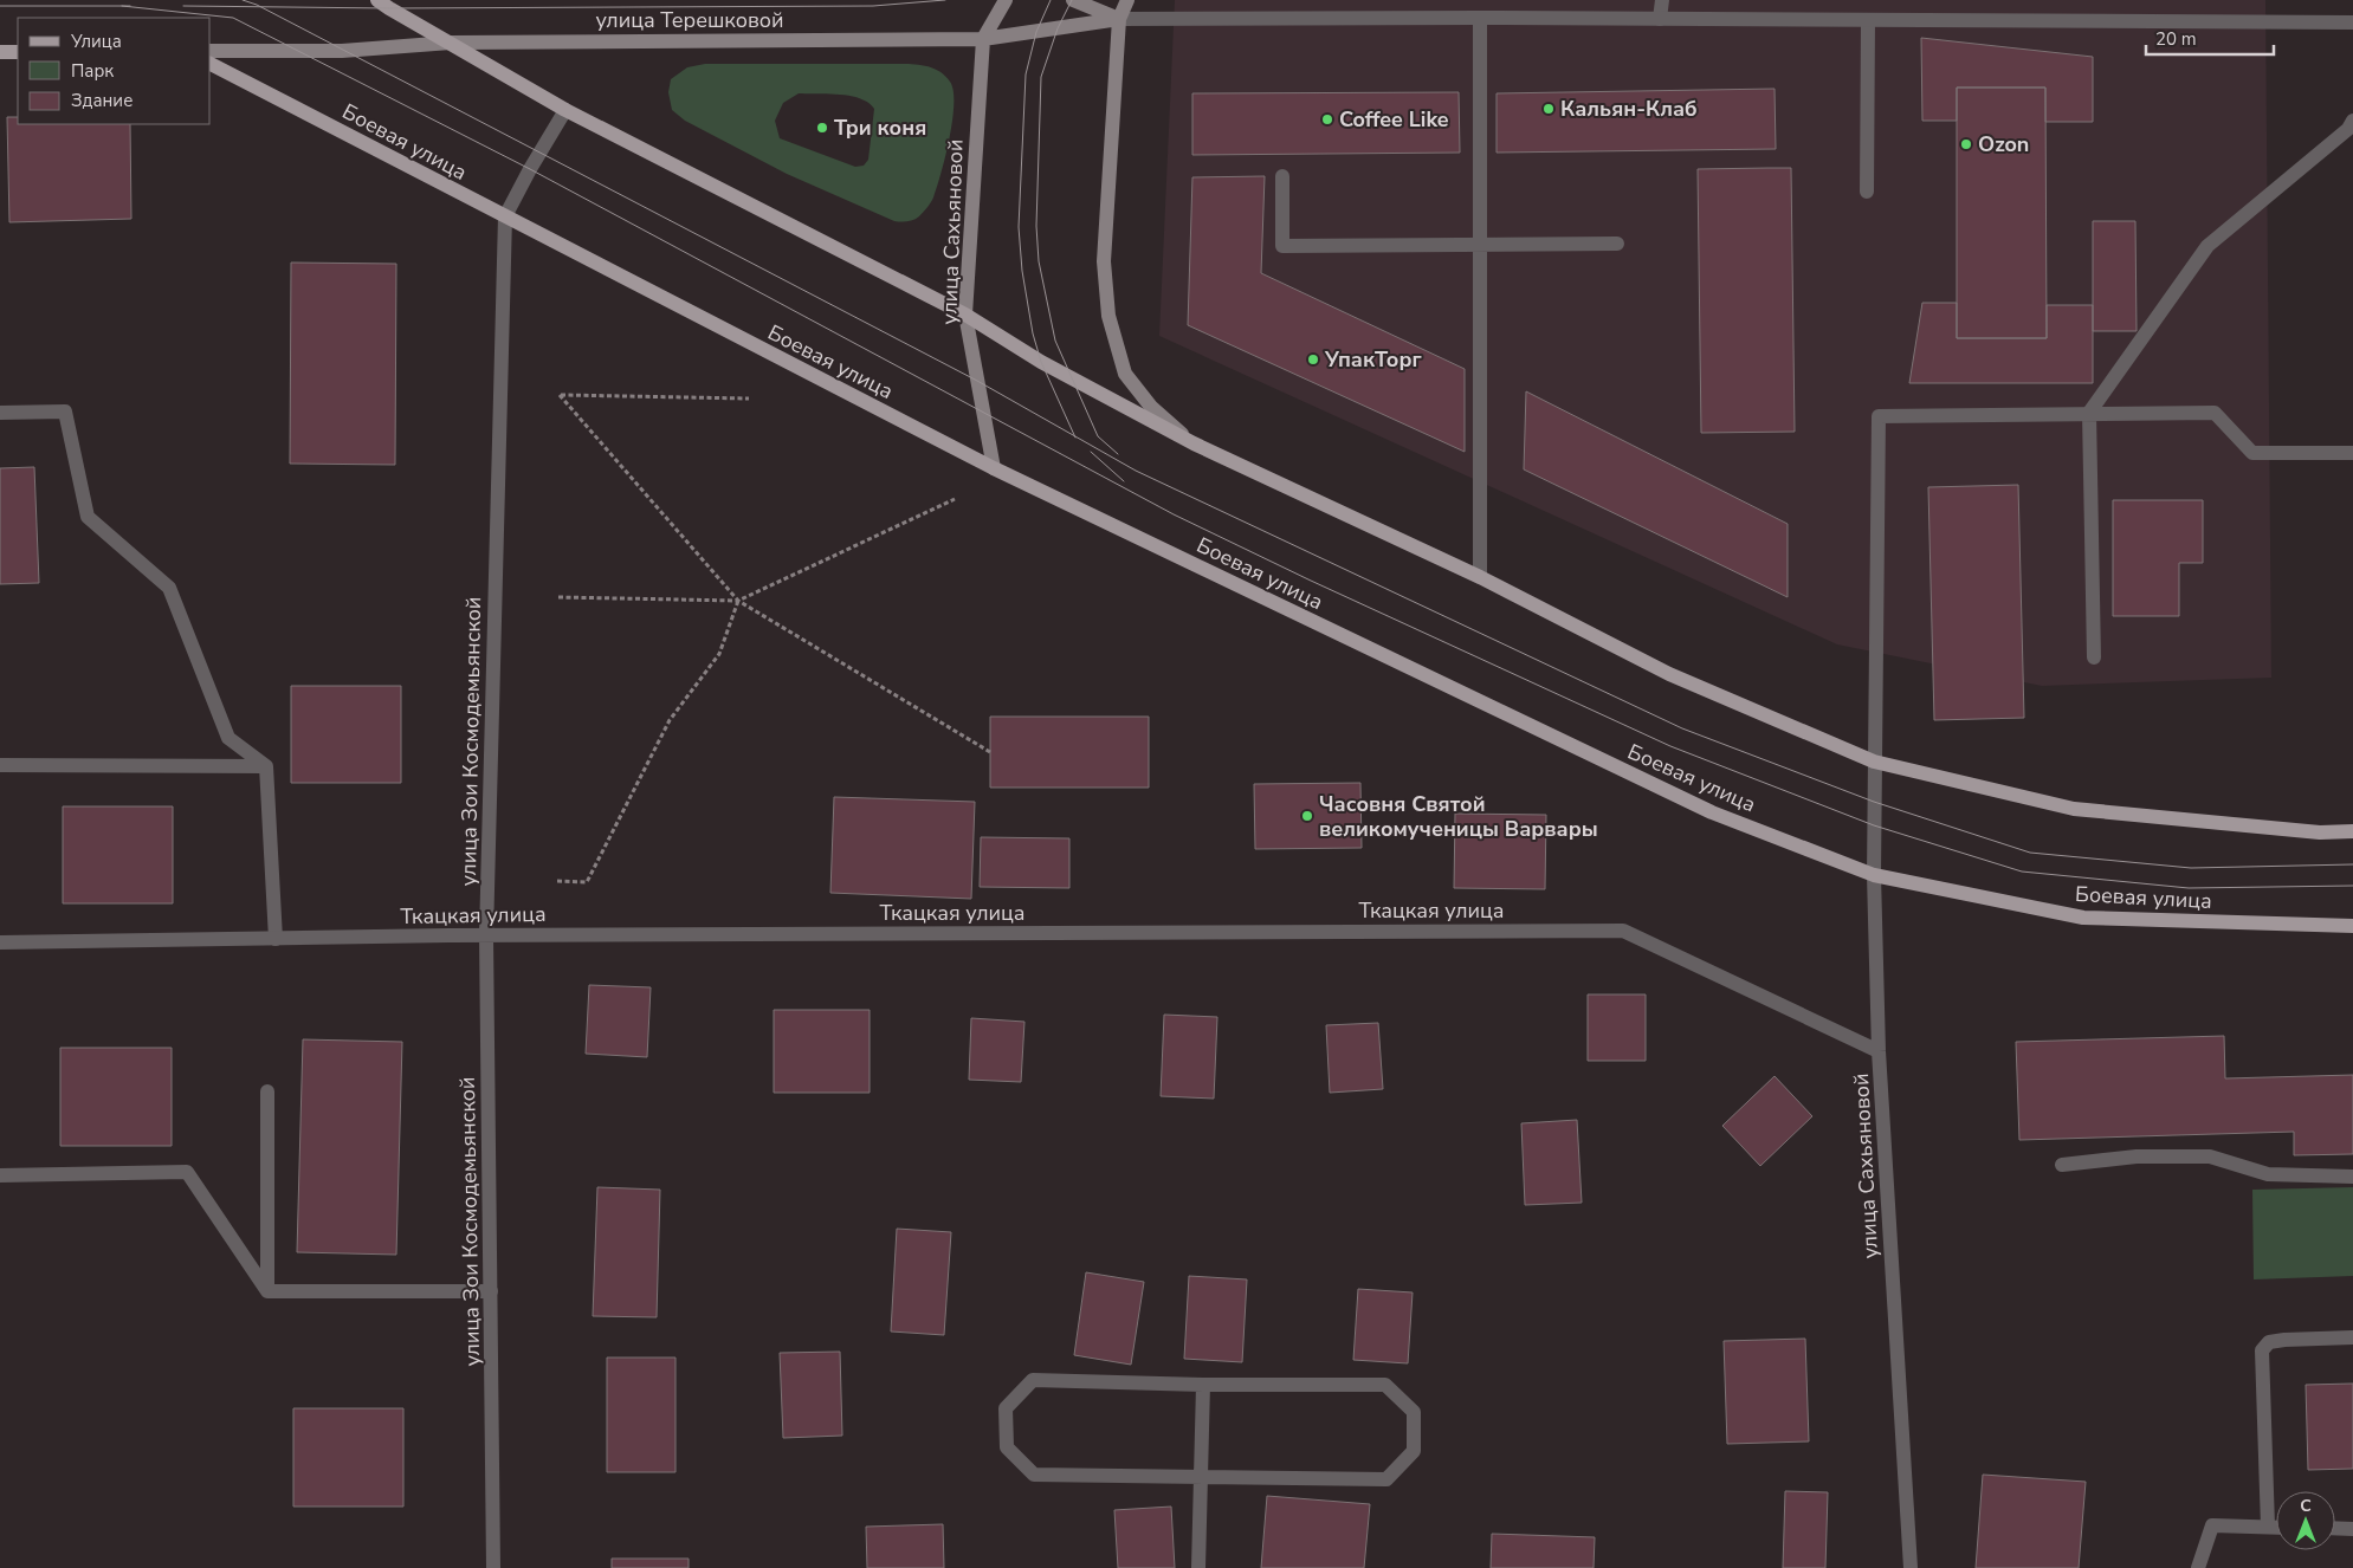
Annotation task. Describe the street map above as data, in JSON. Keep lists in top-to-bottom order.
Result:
{
  "streets": {
    "main road": ["улица Терешковой", "Боевая улица", "улица Сахьяновой"],
    "street": ["улица Зои Космодемьянской", "Ткацкая улица"]
  },
  "crossings": [
    ["улица Терешковой", "улица Сахьяновой"],
    ["Боевая улица", "улица Сахьяновой"],
    ["Боевая улица", "улица Зои Космодемьянской"],
    ["улица Сахьяновой", "Ткацкая улица"],
    ["улица Зои Космодемьянской", "Ткацкая улица"]
  ],
  "places": [
    "Кальян-Клаб",
    "Coffee Like",
    "Три коня",
    "Ozon",
    "УпакТорг",
    "Часовня Святой великомученицы Варвары"
  ],
  "legend": ["Улица", "Парк", "Здание"],
  "scale_bar": "20 m",
  "north": "top"
}
